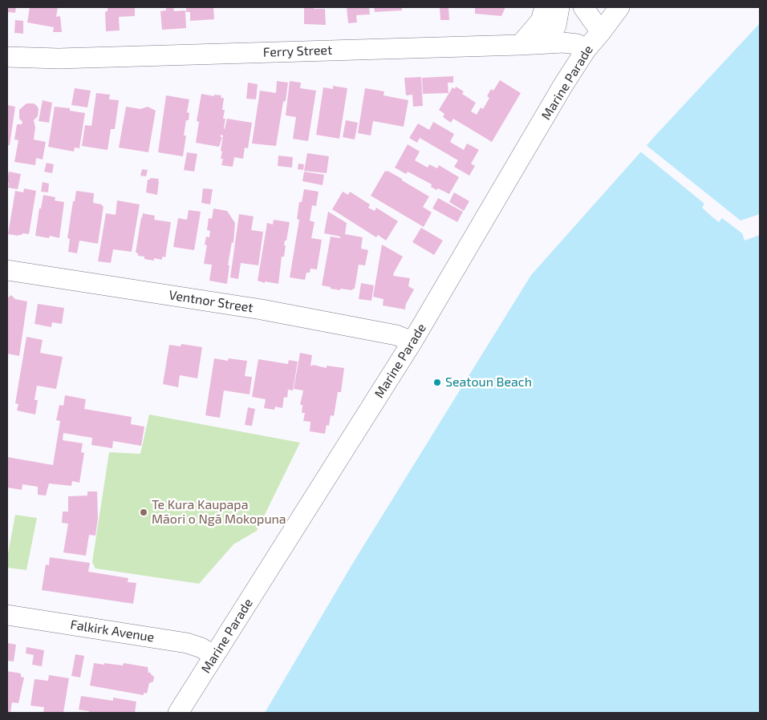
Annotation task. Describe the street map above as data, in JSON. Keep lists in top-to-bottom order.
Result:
{
  "streets": {
    "street": [
      "Ferry Street",
      "Marine Parade",
      "Ventnor Street",
      "Falkirk Avenue"
    ]
  },
  "crossings": [
    ["Ferry Street", "Marine Parade"],
    ["Marine Parade", "Ventnor Street"],
    ["Marine Parade", "Falkirk Avenue"]
  ],
  "places": ["Seatoun Beach", "Te Kura Kaupapa Māori o Ngā Mokopuna"]
}
